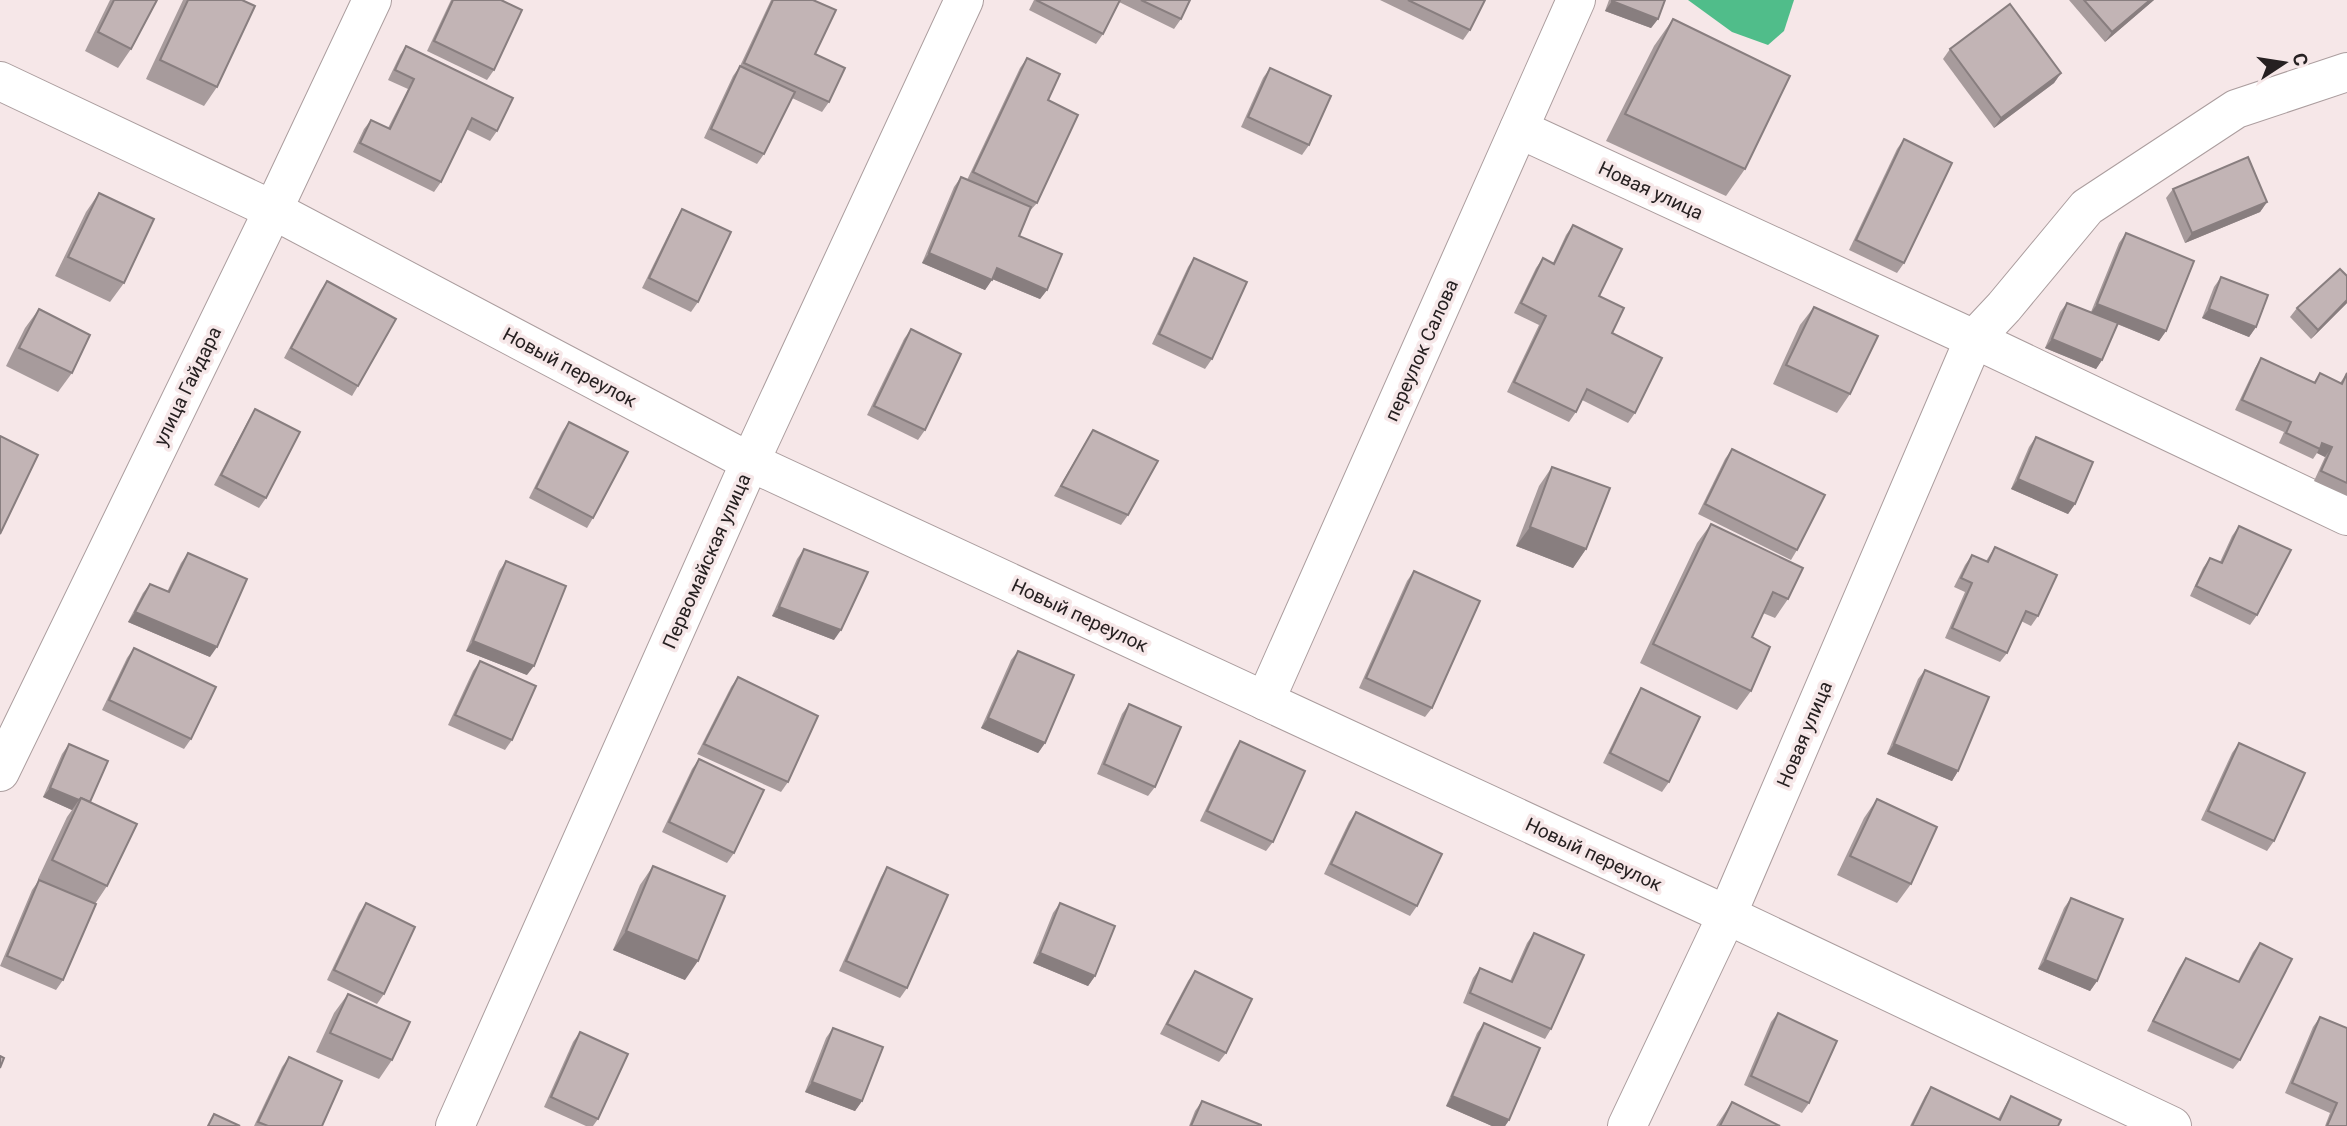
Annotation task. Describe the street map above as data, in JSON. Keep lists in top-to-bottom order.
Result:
{
  "streets": {
    "street": [
      "Новая улица",
      "переулок Салова",
      "Новый переулок",
      "улица Гайдара",
      "Первомайская улица"
    ]
  },
  "crossings": [
    ["Новая улица", "переулок Салова"],
    ["Новая улица", "Новый переулок"],
    ["переулок Салова", "Новый переулок"],
    ["Новый переулок", "улица Гайдара"],
    ["Новый переулок", "Первомайская улица"]
  ],
  "north": "right"
}
